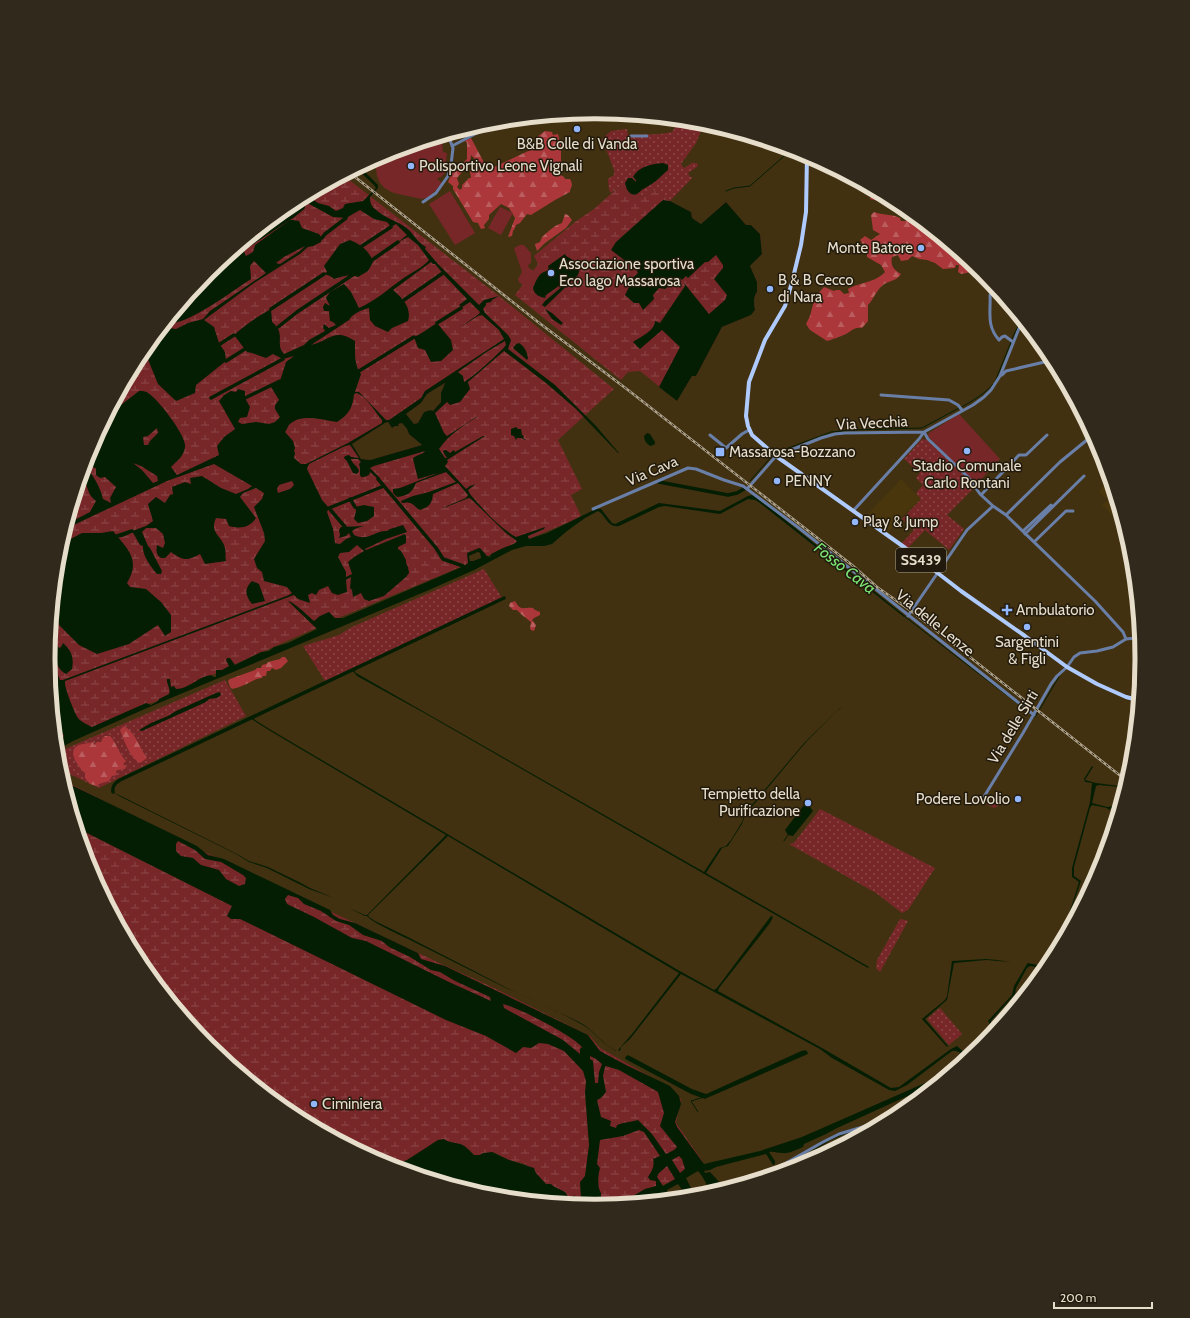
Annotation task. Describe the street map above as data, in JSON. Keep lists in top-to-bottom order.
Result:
{
  "streets": {
    "main road": ["SS439"],
    "street": [
      "Via Vecchia",
      "Via Cava",
      "Via delle Lenze",
      "Via delle Sirti"
    ]
  },
  "crossings": [
    ["Via Vecchia", "SS439"],
    ["Via Cava", "Via delle Lenze"],
    ["SS439", "Via delle Sirti"],
    ["Via delle Lenze", "Via delle Sirti"]
  ],
  "water": ["Fosso Cava"],
  "places": {
    "other": [
      "B&B Colle di Vanda",
      "Polisportivo Leone Vignali",
      "Monte Batore",
      "Associazione sportiva Eco lago Massarosa",
      "B & B Cecco di Nara",
      "Stadio Comunale Carlo Rontani",
      "PENNY",
      "Play & Jump",
      "Sargentini & Figli",
      "Podere Lovolio",
      "Tempietto della Purificazione",
      "Ciminiera"
    ],
    "transit": ["Massarosa-Bozzano"],
    "health": ["Ambulatorio"]
  },
  "scale_bar": "200 m"
}
